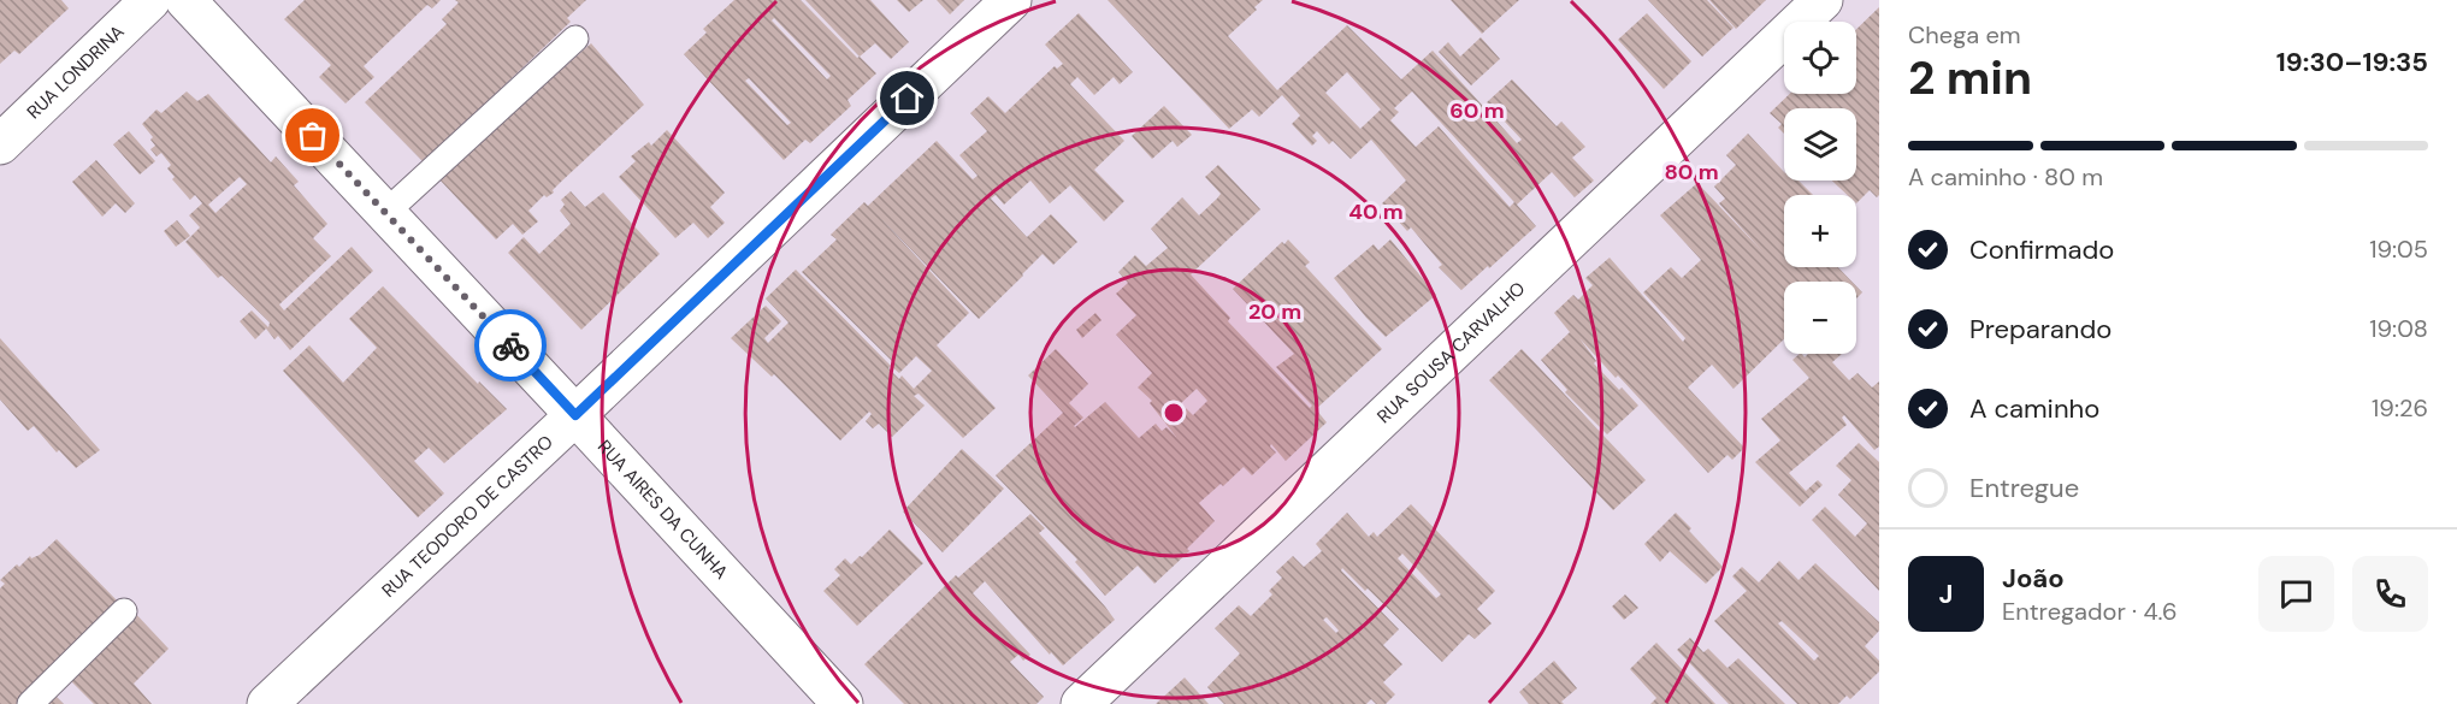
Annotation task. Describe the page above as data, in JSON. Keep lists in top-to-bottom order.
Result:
{
  "streets": {
    "street": [
      "RUA LONDRINA",
      "RUA SOUSA CARVALHO",
      "RUA AIRES DA CUNHA",
      "RUA TEODORO DE CASTRO"
    ]
  },
  "crossings": [
    ["RUA AIRES DA CUNHA", "RUA TEODORO DE CASTRO"]
  ],
  "page": {
    "heading": ["2 min", "Chega em", "19:30–19:35"],
    "panel": ["João", "Entregador · 4.6"],
    "map_buttons": ["+", "−"],
    "bar": "A caminho · 80 m",
    "list": [
      ["Confirmado", "19:05"],
      ["Preparando", "19:08"],
      ["A caminho", "19:26"],
      "Entregue"
    ],
    "round": "J"
  },
  "rings": [
    "60 m",
    "80 m",
    "40 m",
    "20 m"
  ]
}
